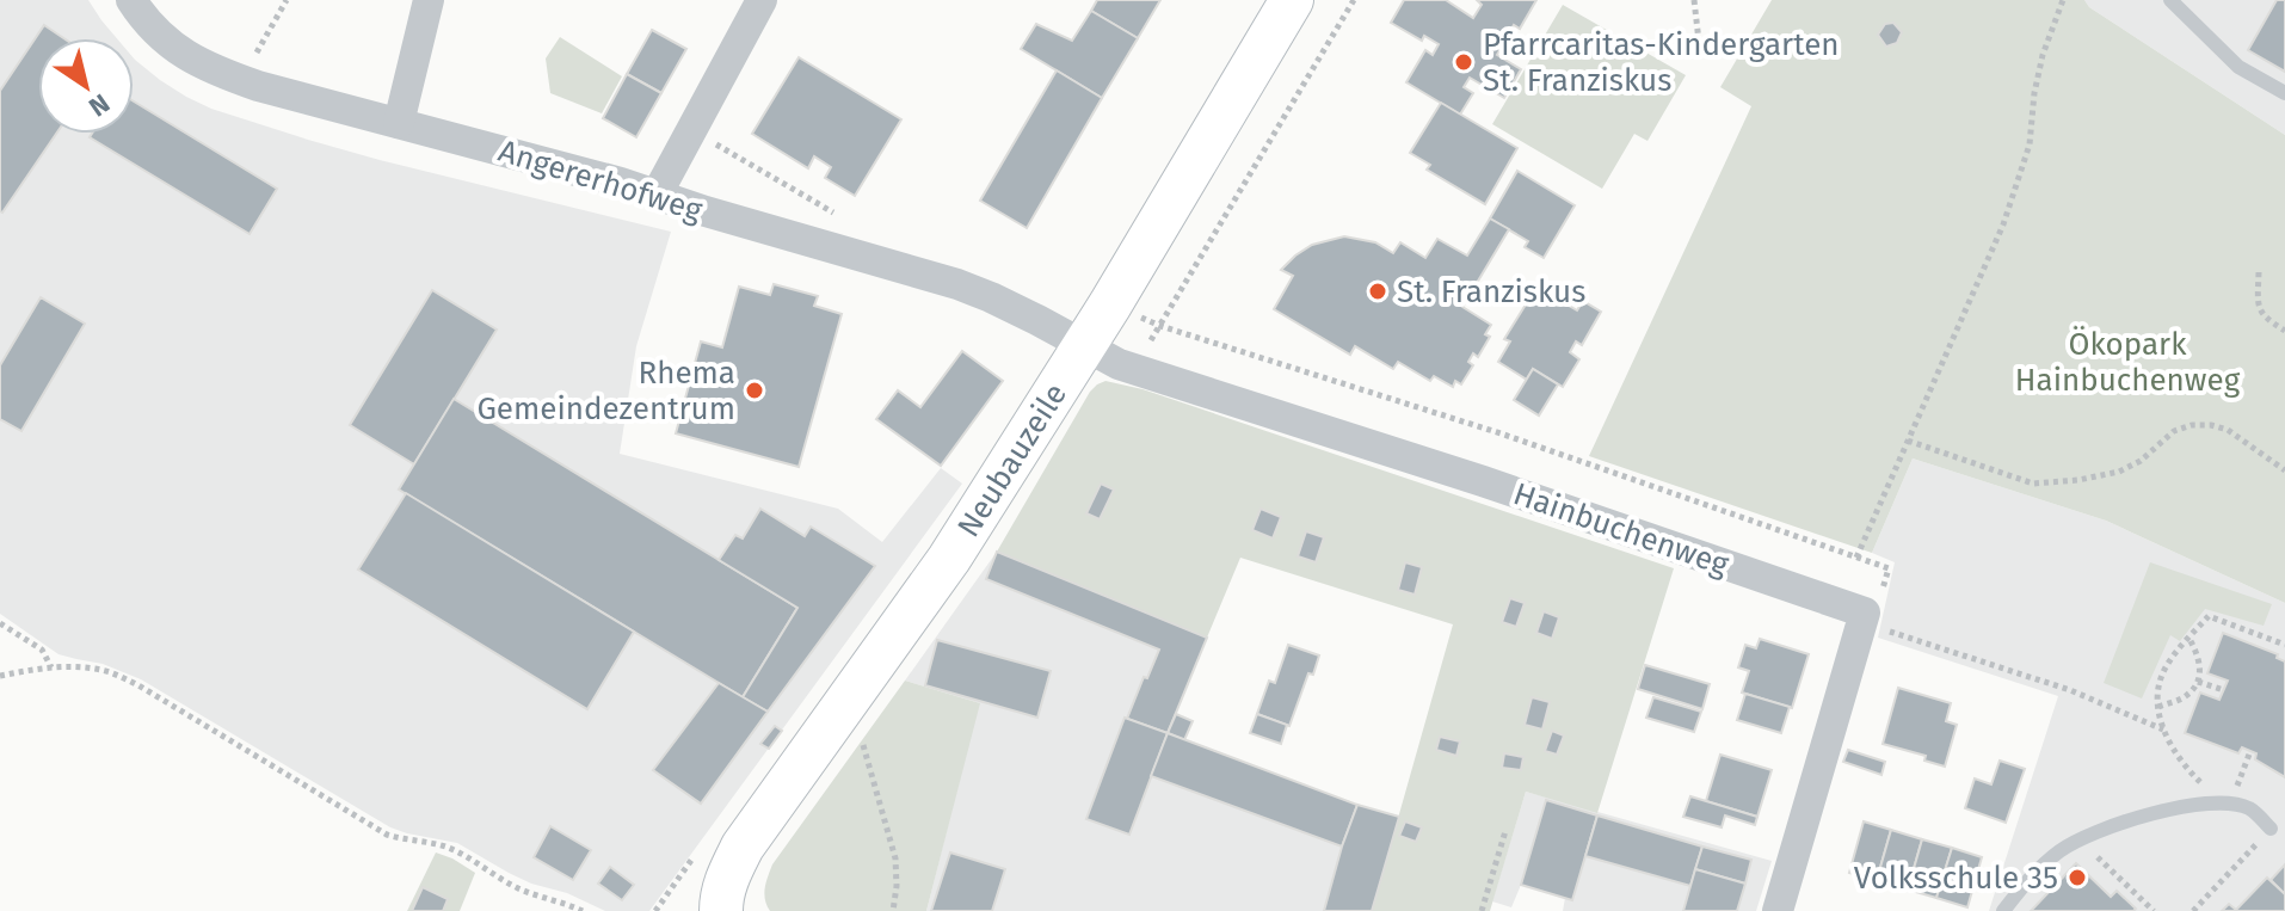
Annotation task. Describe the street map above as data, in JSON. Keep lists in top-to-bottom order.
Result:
{
  "streets": {
    "street": ["Angererhofweg", "Neubauzeile", "Hainbuchenweg"]
  },
  "crossings": [
    ["Angererhofweg", "Neubauzeile"],
    ["Angererhofweg", "Hainbuchenweg"],
    ["Neubauzeile", "Hainbuchenweg"]
  ],
  "parks": ["Ökopark Hainbuchenweg"],
  "places": [
    "Pfarrcaritas-Kindergarten St. Franziskus",
    "St. Franziskus",
    "Rhema Gemeindezentrum",
    "Volksschule 35"
  ],
  "north": "bottom right"
}
